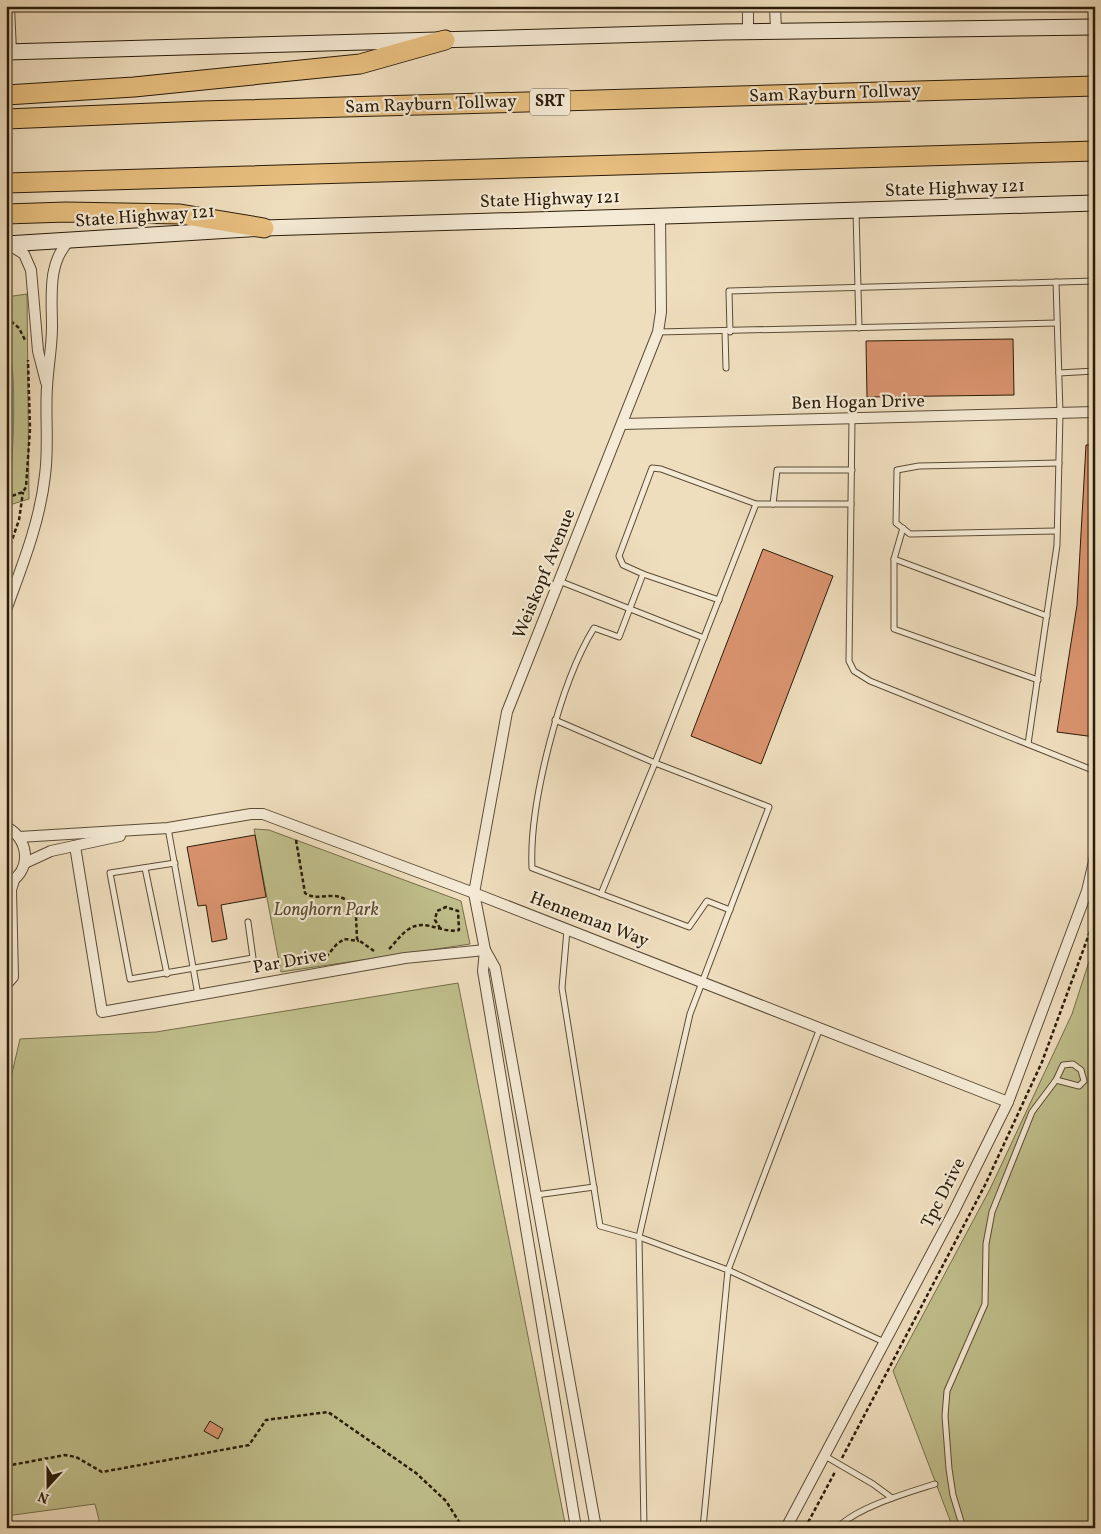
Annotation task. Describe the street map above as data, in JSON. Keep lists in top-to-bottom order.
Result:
{
  "streets": {
    "highway": ["Sam Rayburn Tollway", "SRT"],
    "main road": ["State Highway 121"],
    "street": [
      "Ben Hogan Drive",
      "Weiskopf Avenue",
      "Henneman Way",
      "Par Drive",
      "Tpc Drive"
    ]
  },
  "crossings": [
    ["State Highway 121", "Weiskopf Avenue"],
    ["Ben Hogan Drive", "Weiskopf Avenue"],
    ["Weiskopf Avenue", "Henneman Way"],
    ["Weiskopf Avenue", "Par Drive"],
    ["Henneman Way", "Par Drive"],
    ["Henneman Way", "Tpc Drive"]
  ],
  "parks": ["Longhorn Park"],
  "north": "bottom"
}
